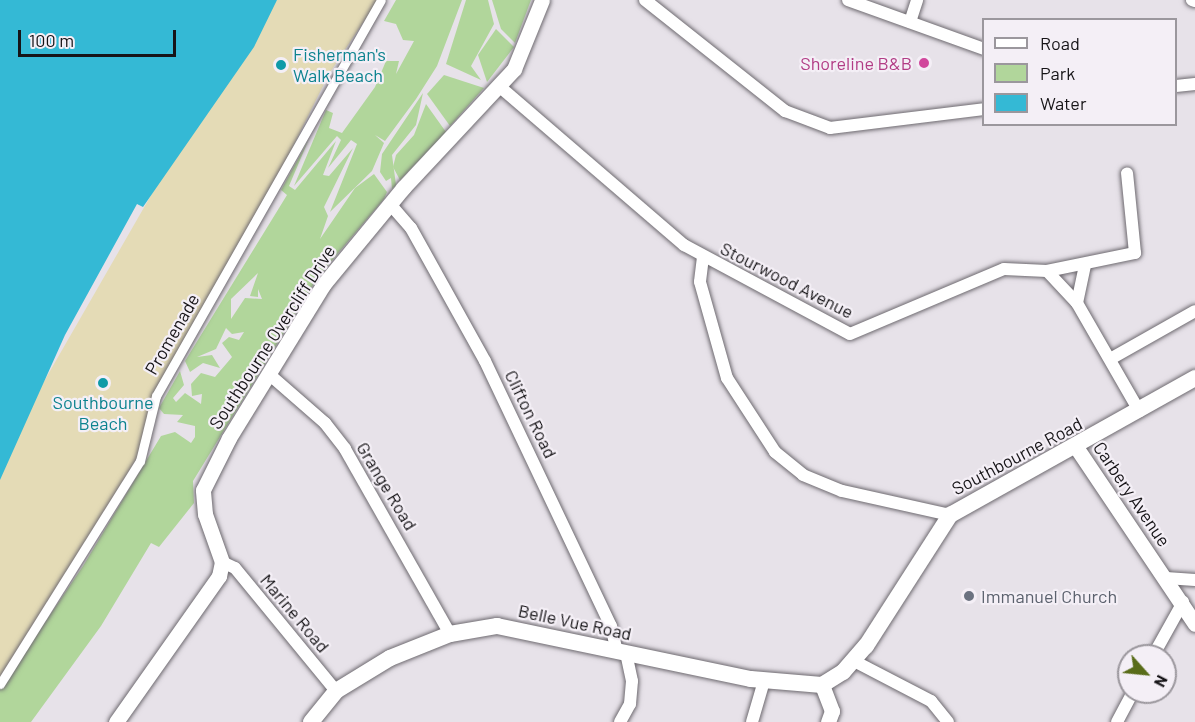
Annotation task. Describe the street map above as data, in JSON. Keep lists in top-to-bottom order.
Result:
{
  "streets": {
    "main road": ["Southbourne Road", "Belle Vue Road"],
    "street": [
      "Stourwood Avenue",
      "Promenade",
      "Southbourne Overcliff Drive",
      "Clifton Road",
      "Grange Road",
      "Carbery Avenue",
      "Marine Road"
    ]
  },
  "crossings": [
    ["Stourwood Avenue", "Southbourne Overcliff Drive"],
    ["Southbourne Overcliff Drive", "Clifton Road"],
    ["Southbourne Overcliff Drive", "Grange Road"],
    ["Southbourne Overcliff Drive", "Marine Road"],
    ["Clifton Road", "Belle Vue Road"],
    ["Southbourne Road", "Carbery Avenue"],
    ["Southbourne Road", "Belle Vue Road"],
    ["Grange Road", "Belle Vue Road"],
    ["Marine Road", "Belle Vue Road"]
  ],
  "places": [
    "Shoreline B&B",
    "Fisherman's Walk Beach",
    "Southbourne Beach",
    "Immanuel Church"
  ],
  "legend": ["Road", "Park", "Water"],
  "scale_bar": "100 m",
  "north": "bottom right"
}
